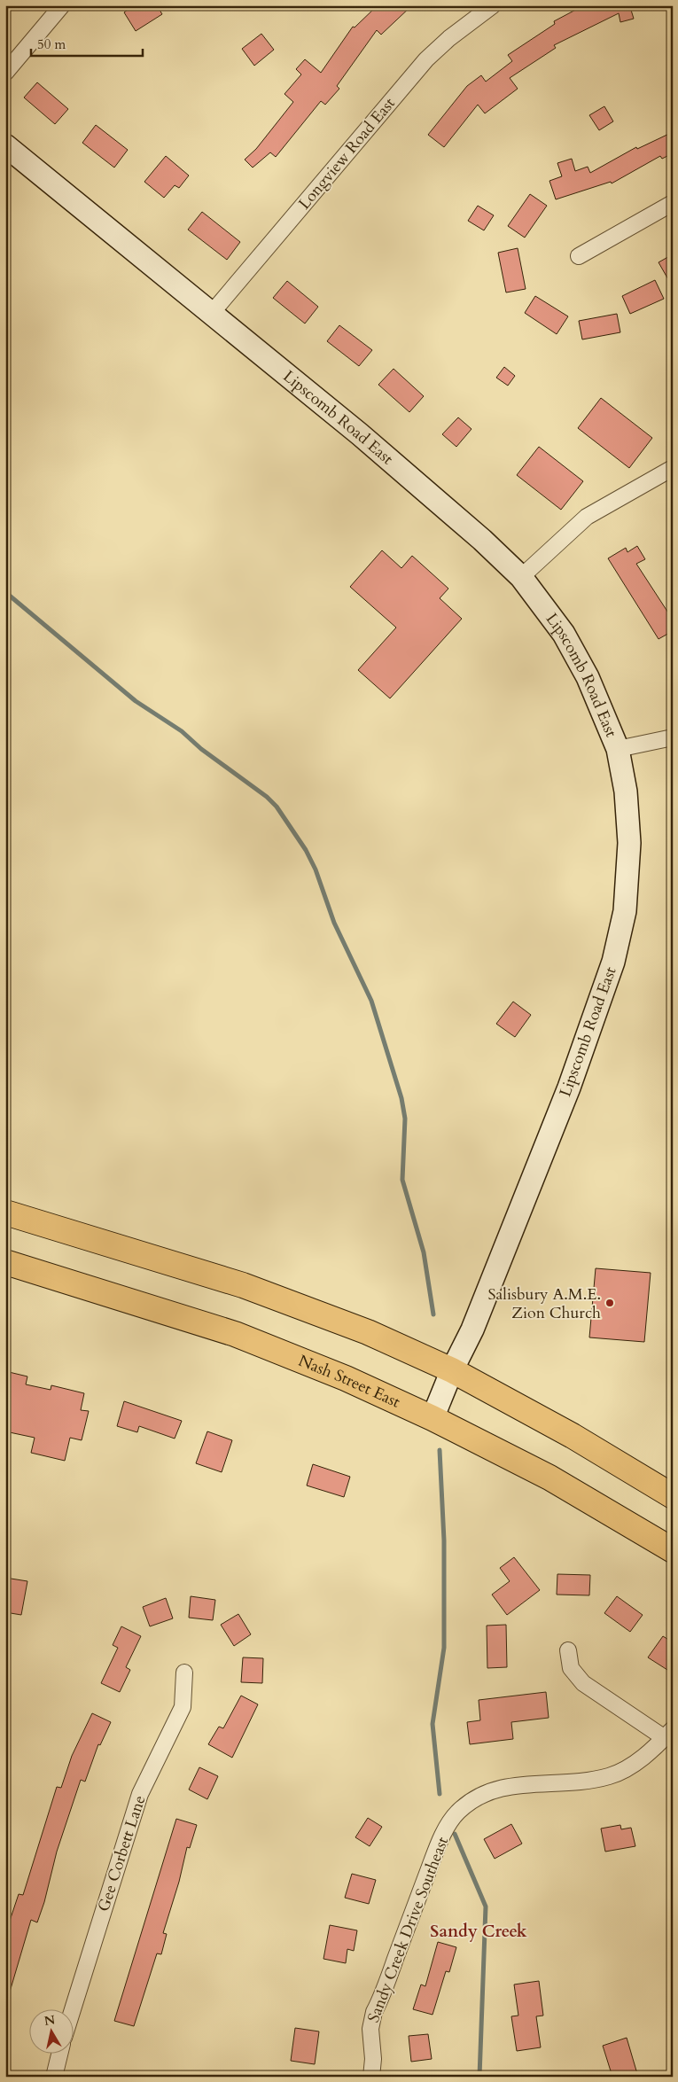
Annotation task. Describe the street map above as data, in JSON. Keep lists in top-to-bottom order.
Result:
{
  "streets": {
    "main road": ["Nash Street East"],
    "street": [
      "Longview Road East",
      "Lipscomb Road East",
      "Gee Corbett Lane",
      "Sandy Creek Drive Southeast"
    ]
  },
  "crossings": [
    ["Longview Road East", "Lipscomb Road East"],
    ["Lipscomb Road East", "Nash Street East"]
  ],
  "districts": ["Sandy Creek"],
  "places": ["Salisbury A.M.E. Zion Church"],
  "scale_bar": "50 m",
  "north": "top"
}
